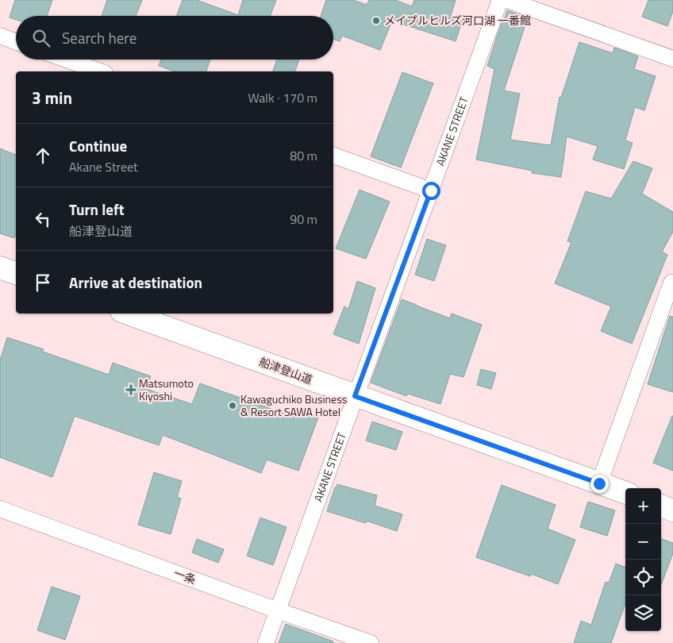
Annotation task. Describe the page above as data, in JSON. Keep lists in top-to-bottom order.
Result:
{
  "streets": {
    "street": ["AKANE STREET", "船津登山道", "一条"]
  },
  "crossings": [
    ["AKANE STREET", "船津登山道"],
    ["AKANE STREET", "一条"]
  ],
  "places": {
    "other": ["メイプルヒルズ河口湖 一番館", "Kawaguchiko Business & Resort SAWA Hotel"],
    "health": ["Matsumoto Kiyoshi"]
  },
  "page": {
    "search": "Search here",
    "heading": ["3 min", "Walk · 170 m"],
    "list": [
      ["Continue", "Akane Street", "80 m"],
      ["Turn left", "船津登山道", "90 m"],
      "Arrive at destination"
    ],
    "map_buttons": ["+", "−"]
  }
}
